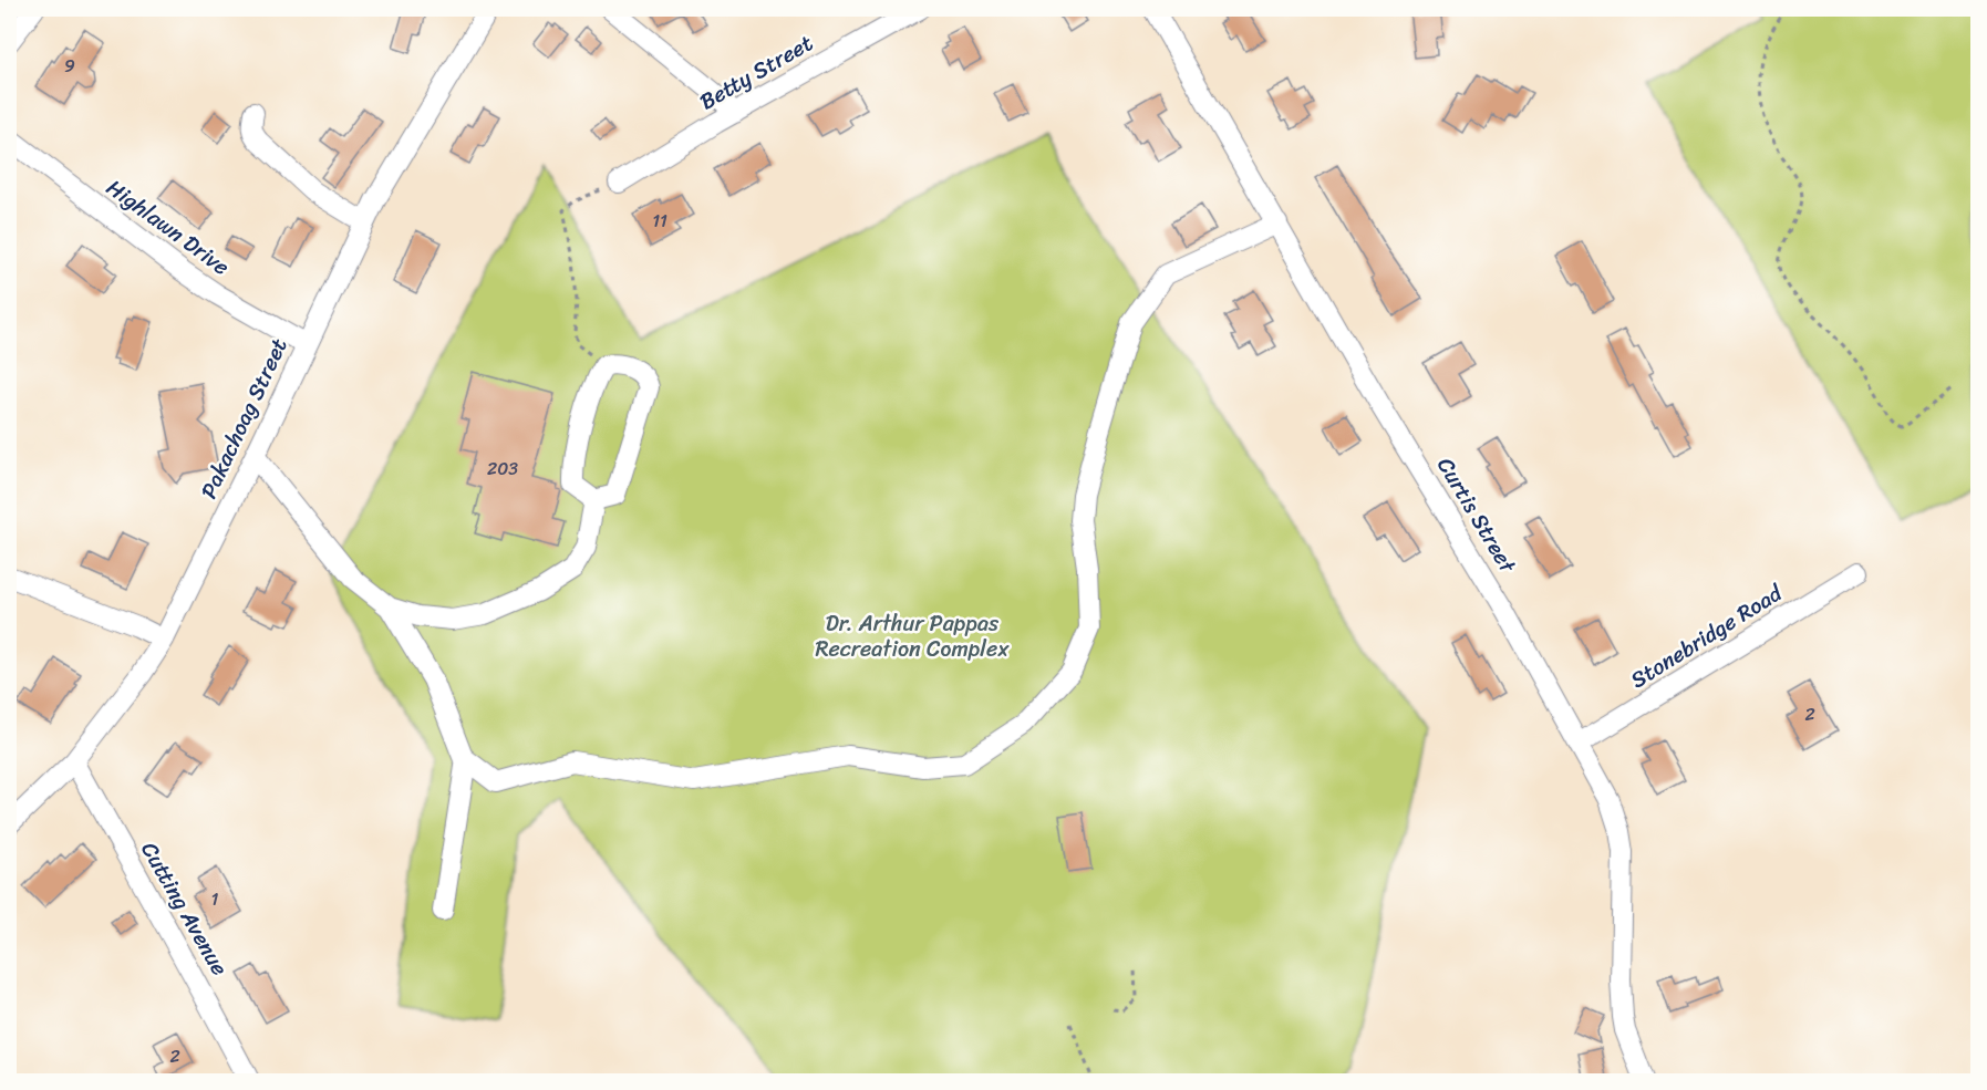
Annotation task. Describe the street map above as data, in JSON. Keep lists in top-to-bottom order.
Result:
{
  "streets": {
    "street": [
      "Betty Street",
      "Highlawn Drive",
      "Pakachoag Street",
      "Curtis Street",
      "Stonebridge Road",
      "Cutting Avenue"
    ]
  },
  "crossings": [
    ["Highlawn Drive", "Pakachoag Street"],
    ["Pakachoag Street", "Cutting Avenue"],
    ["Curtis Street", "Stonebridge Road"]
  ],
  "parks": ["Dr. Arthur Pappas Recreation Complex"],
  "house_numbers": [
    "9",
    "11",
    "203",
    "2",
    "1",
    "2"
  ]
}
